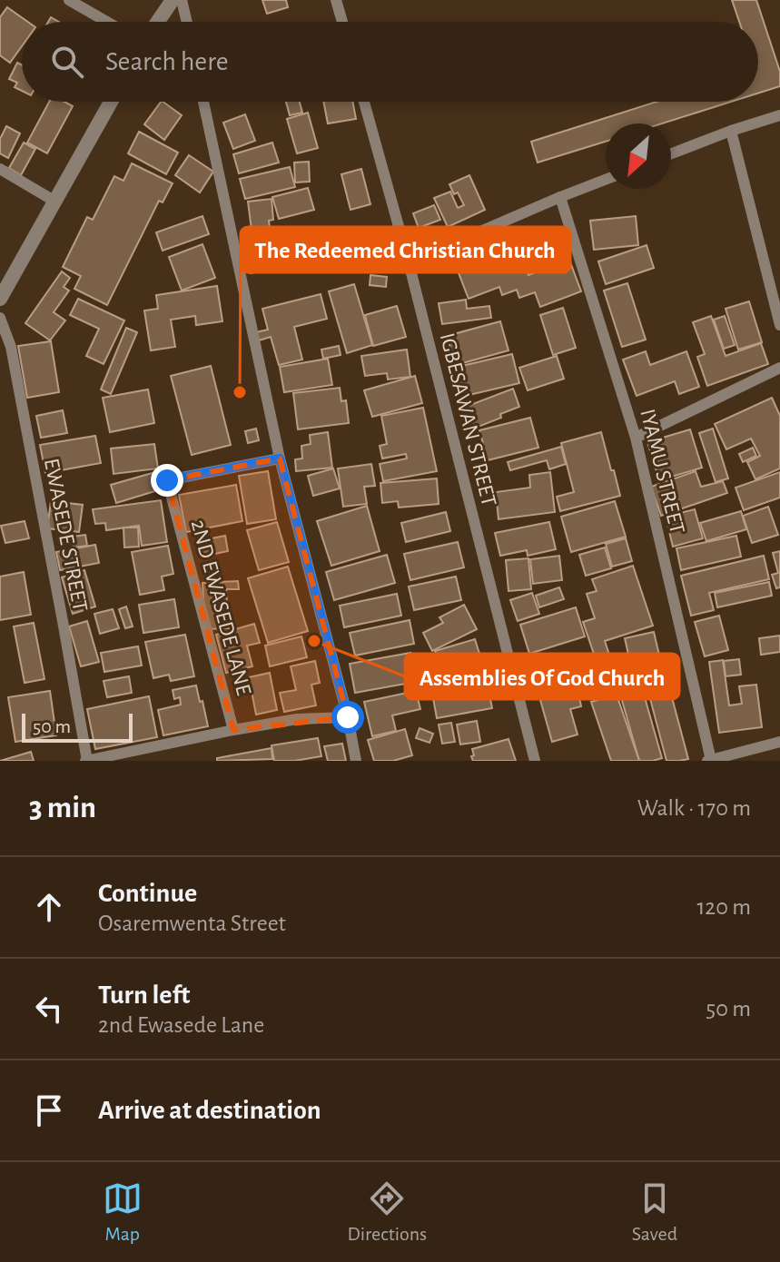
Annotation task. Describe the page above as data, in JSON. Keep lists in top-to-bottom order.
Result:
{
  "streets": {
    "street": [
      "IGBESAWAN STREET",
      "IYAMU STREET",
      "EWASEDE STREET",
      "2ND EWASEDE LANE"
    ]
  },
  "places": ["The Redeemed Christian Church", "Assemblies Of God Church"],
  "scale_bar": "50 m",
  "north": "bottom left",
  "page": {
    "search": "Search here",
    "scale": "50 m",
    "heading": ["3 min", "Walk · 170 m"],
    "list": [
      ["Continue", "Osaremwenta Street", "120 m"],
      ["Turn left", "2nd Ewasede Lane", "50 m"],
      "Arrive at destination"
    ],
    "nav": ["Map", "Directions", "Saved"]
  }
}
